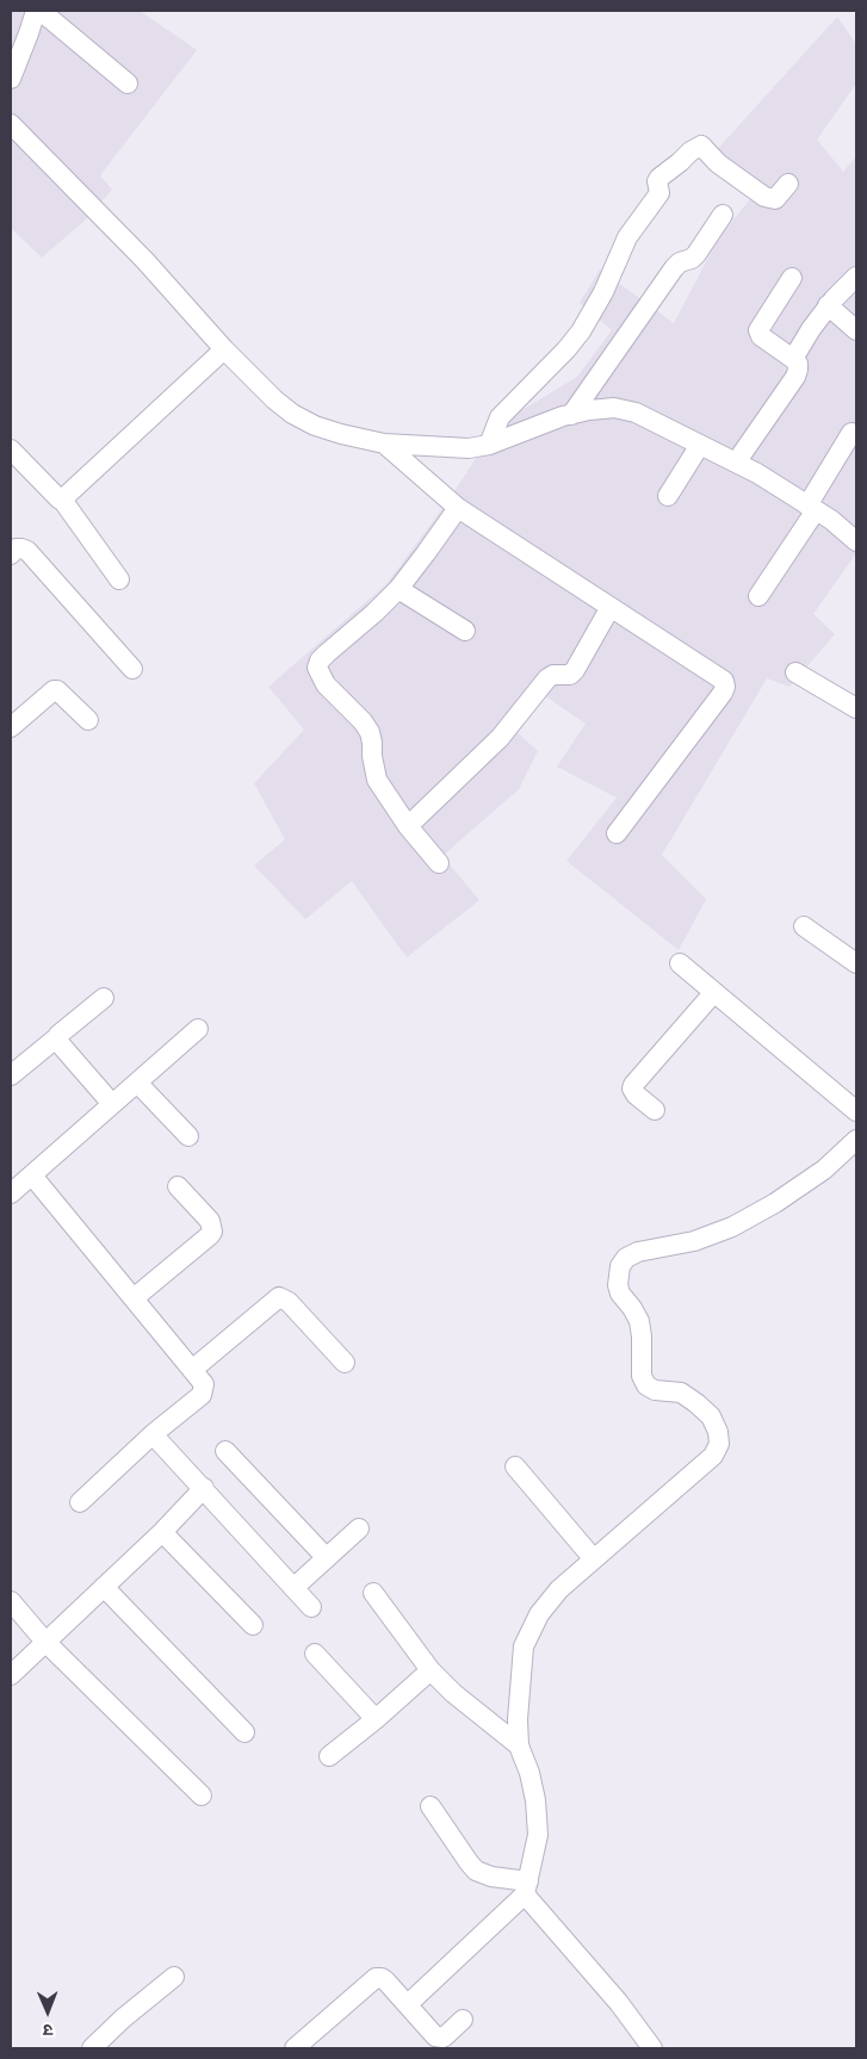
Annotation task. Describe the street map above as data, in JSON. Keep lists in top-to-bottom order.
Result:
{
  "north": "bottom"
}
